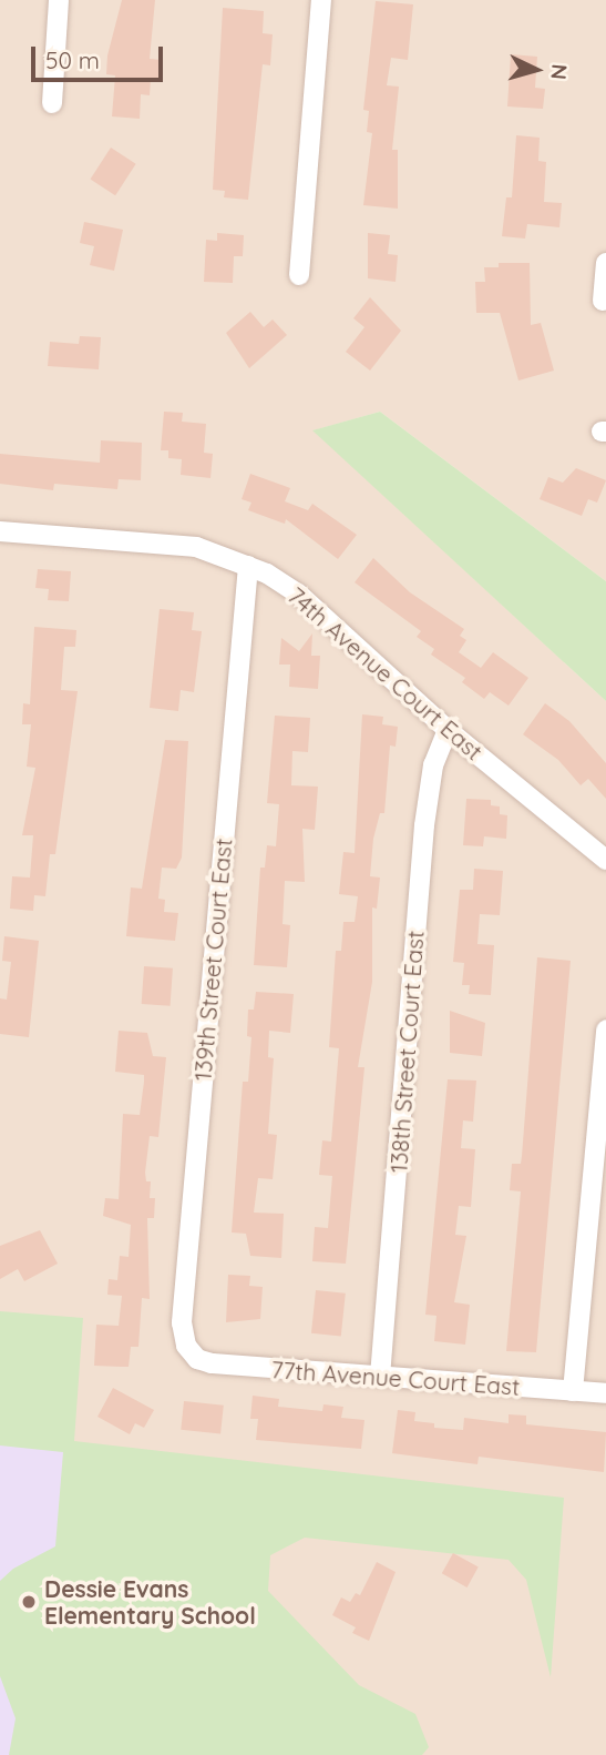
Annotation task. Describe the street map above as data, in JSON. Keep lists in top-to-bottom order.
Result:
{
  "streets": {
    "street": [
      "74th Avenue Court East",
      "139th Street Court East",
      "138th Street Court East",
      "77th Avenue Court East"
    ]
  },
  "crossings": [
    ["74th Avenue Court East", "139th Street Court East"],
    ["74th Avenue Court East", "138th Street Court East"],
    ["139th Street Court East", "77th Avenue Court East"],
    ["138th Street Court East", "77th Avenue Court East"]
  ],
  "places": ["Dessie Evans Elementary School"],
  "scale_bar": "50 m",
  "north": "right"
}
